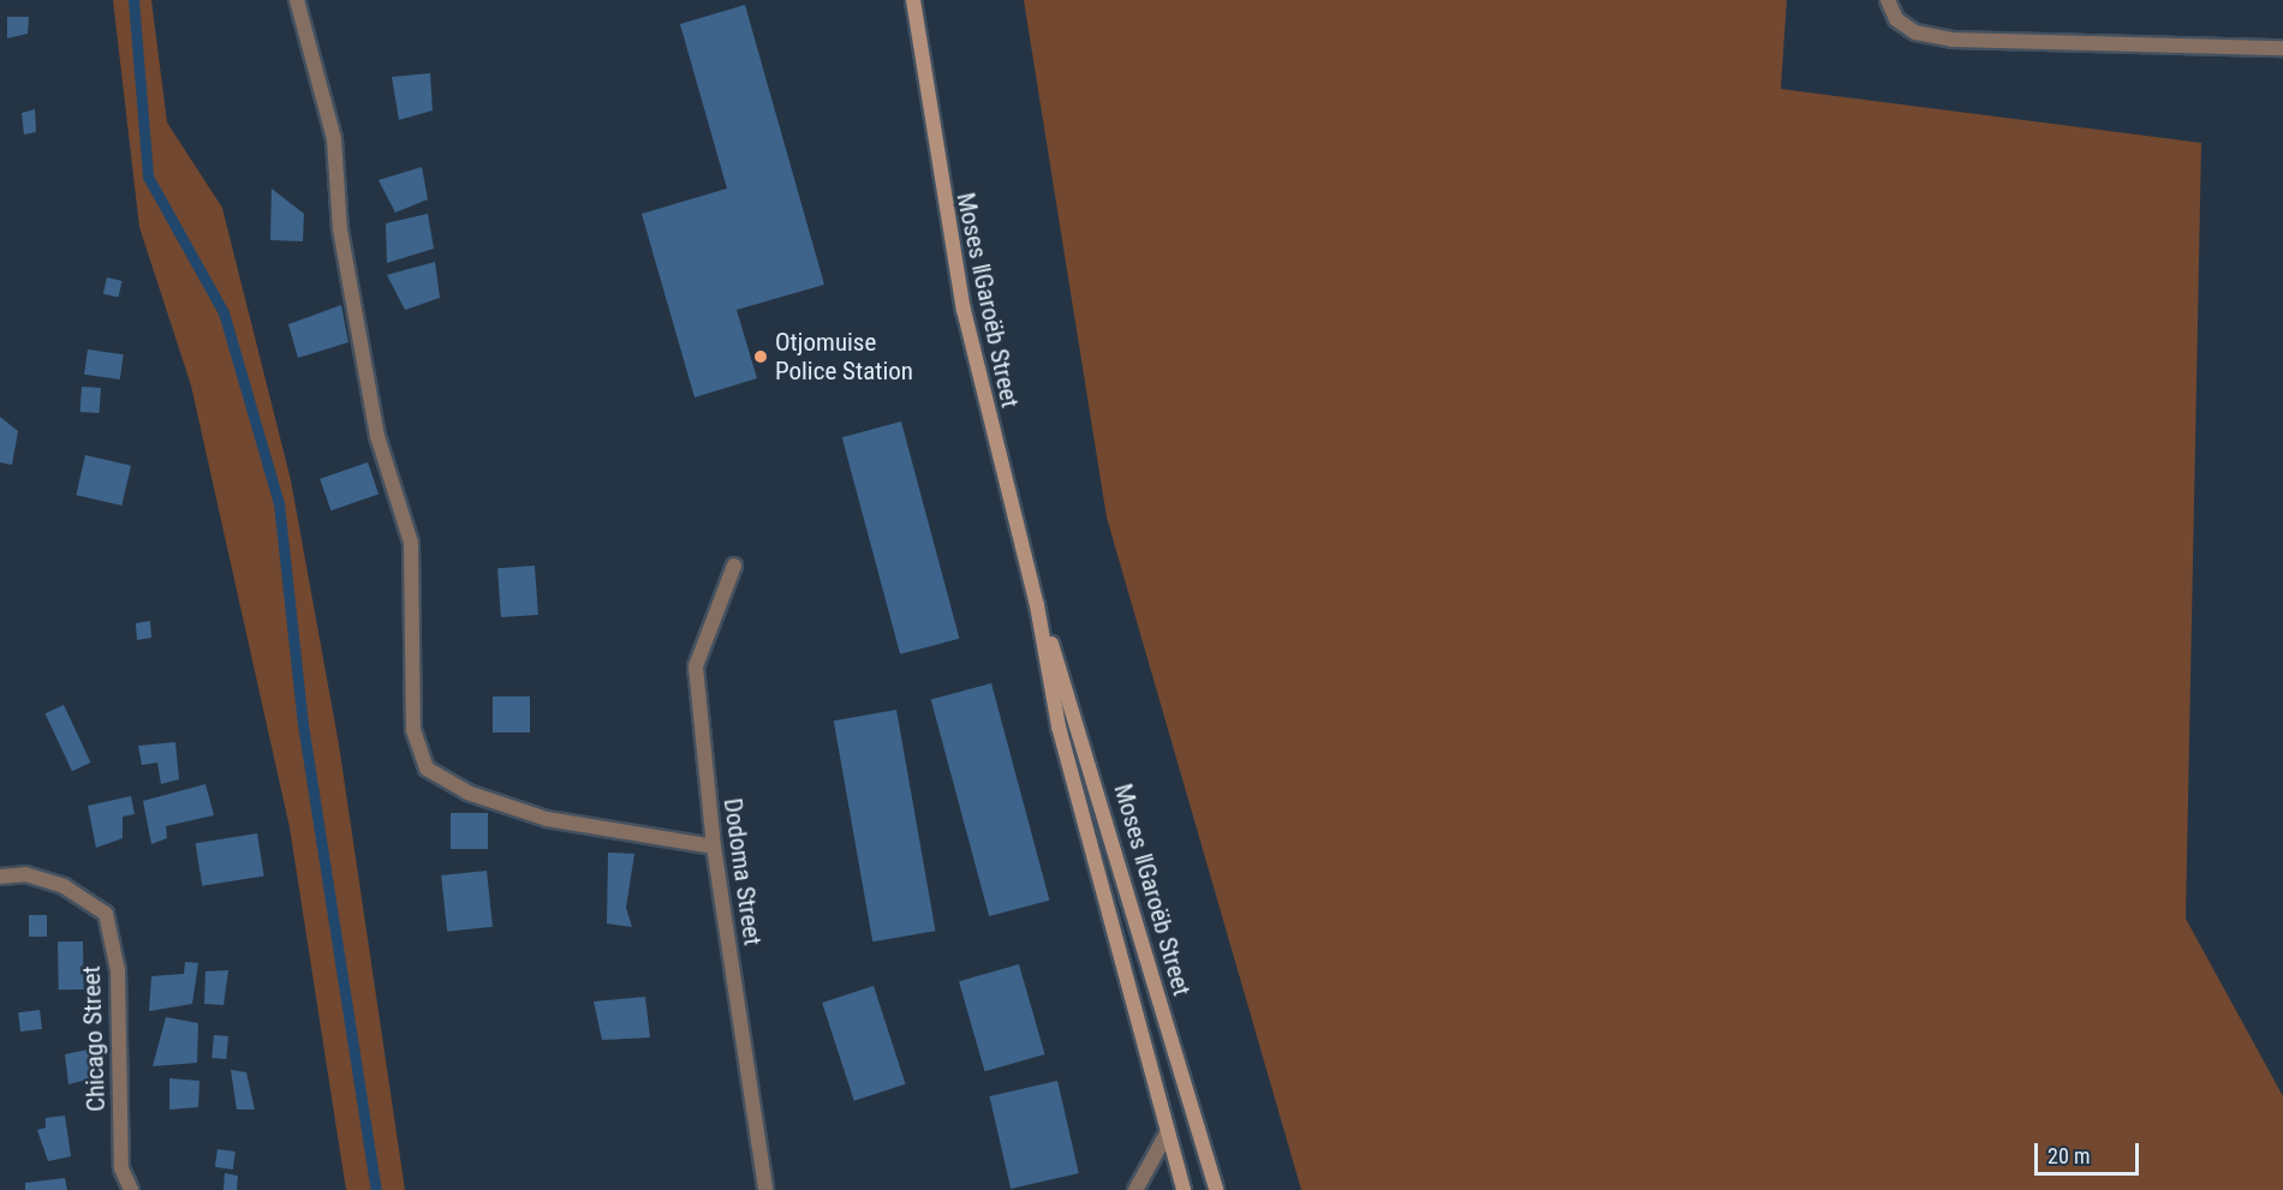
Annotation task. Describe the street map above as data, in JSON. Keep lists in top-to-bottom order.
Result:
{
  "streets": {
    "main road": ["Moses ǁGaroëb Street"],
    "street": ["Dodoma Street", "Chicago Street"]
  },
  "places": ["Otjomuise Police Station"],
  "scale_bar": "20 m"
}
